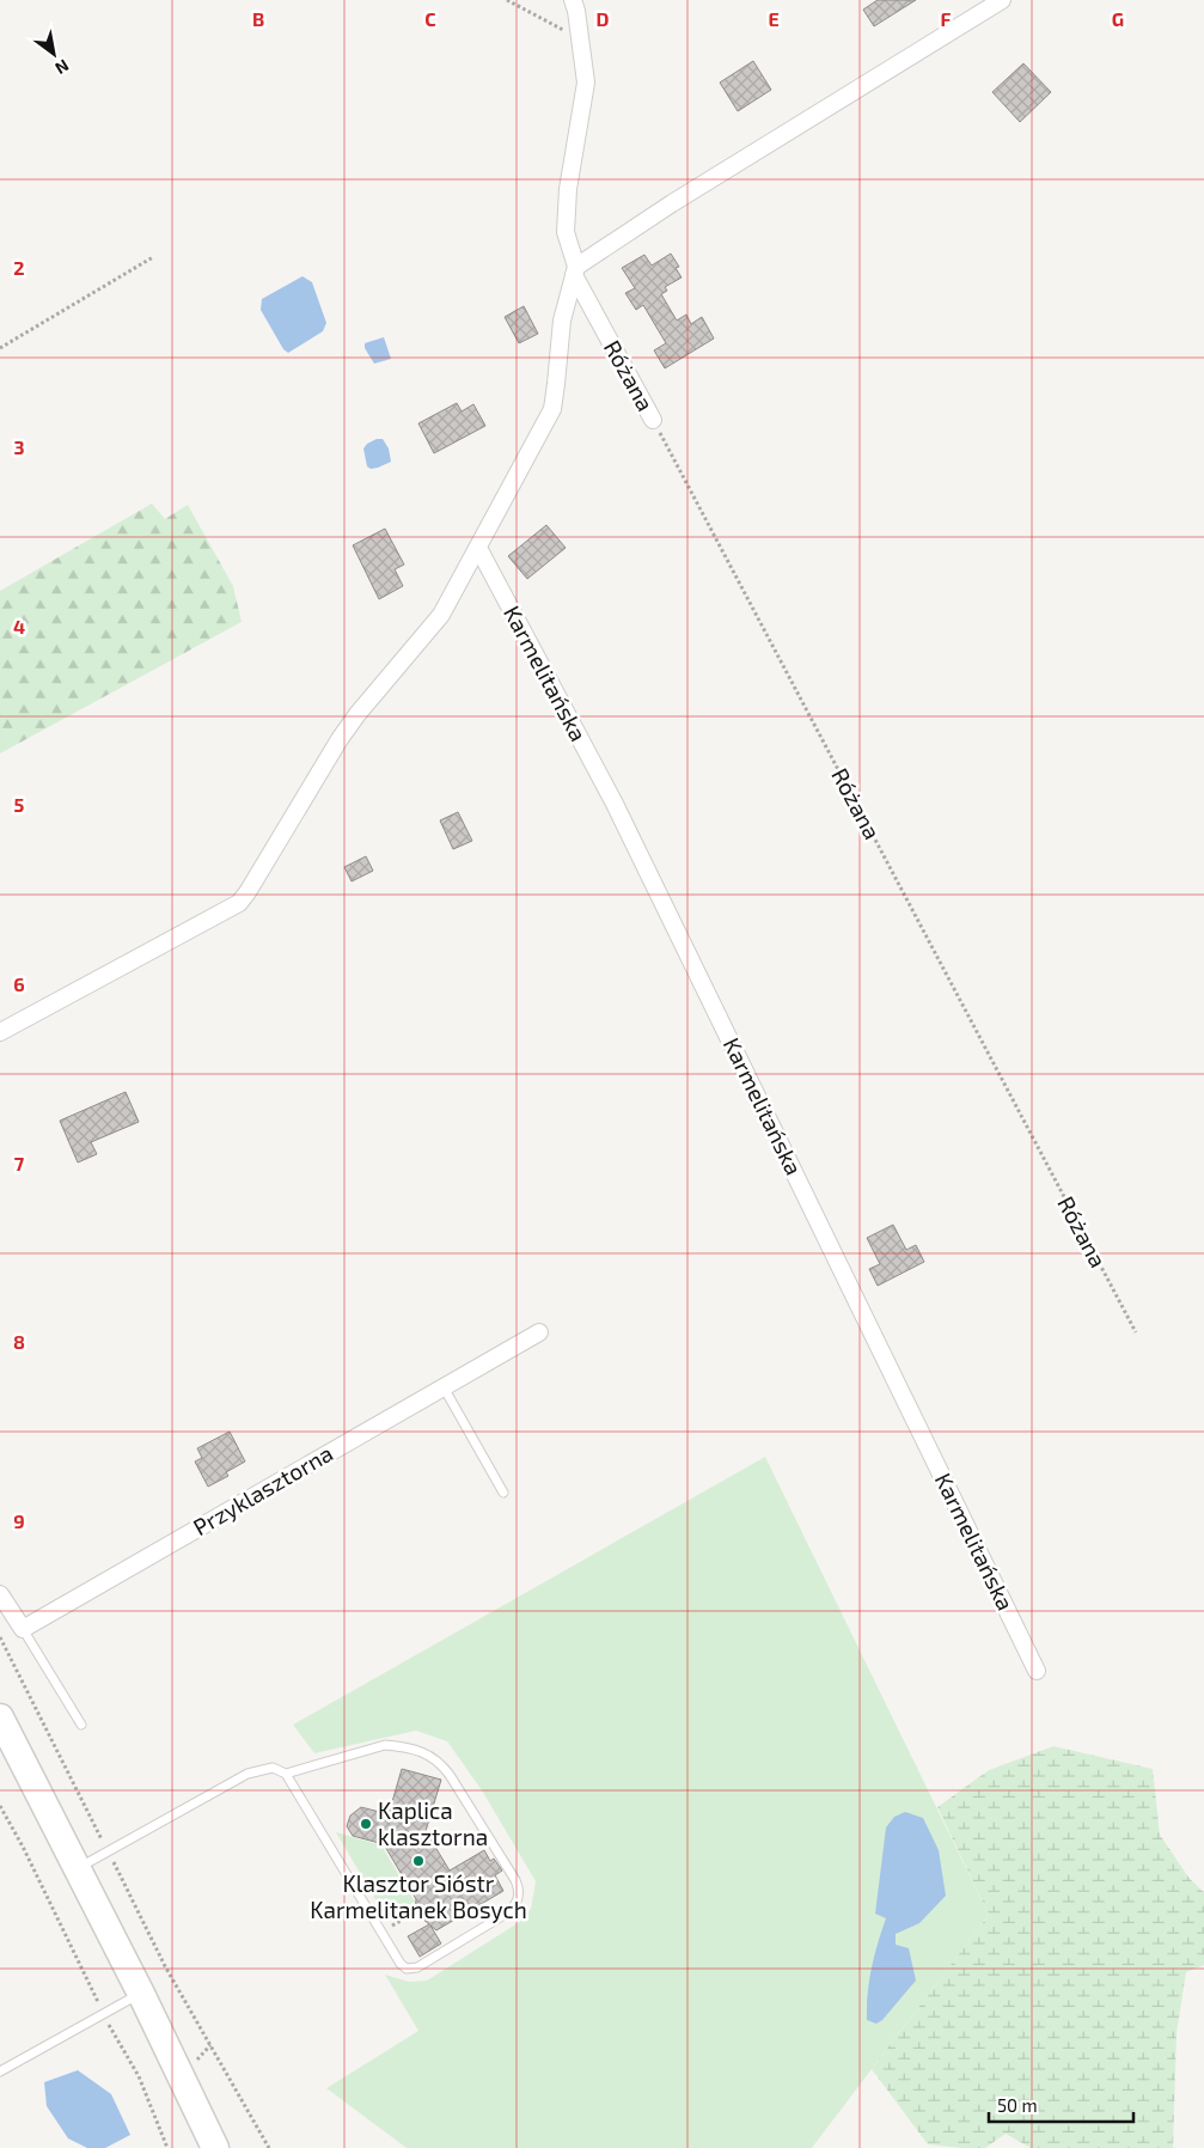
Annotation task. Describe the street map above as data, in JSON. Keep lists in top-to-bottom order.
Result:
{
  "streets": {
    "street": ["Różana", "Karmelitańska", "Przyklasztorna"]
  },
  "places": ["Kaplica klasztorna", "Klasztor Sióstr Karmelitanek Bosych"],
  "scale_bar": "50 m",
  "north": "bottom right",
  "grid": {
    "columns": [
      "B",
      "C",
      "D",
      "E",
      "F",
      "G"
    ],
    "rows": [
      "2",
      "3",
      "4",
      "5",
      "6",
      "7",
      "8",
      "9"
    ]
  }
}
